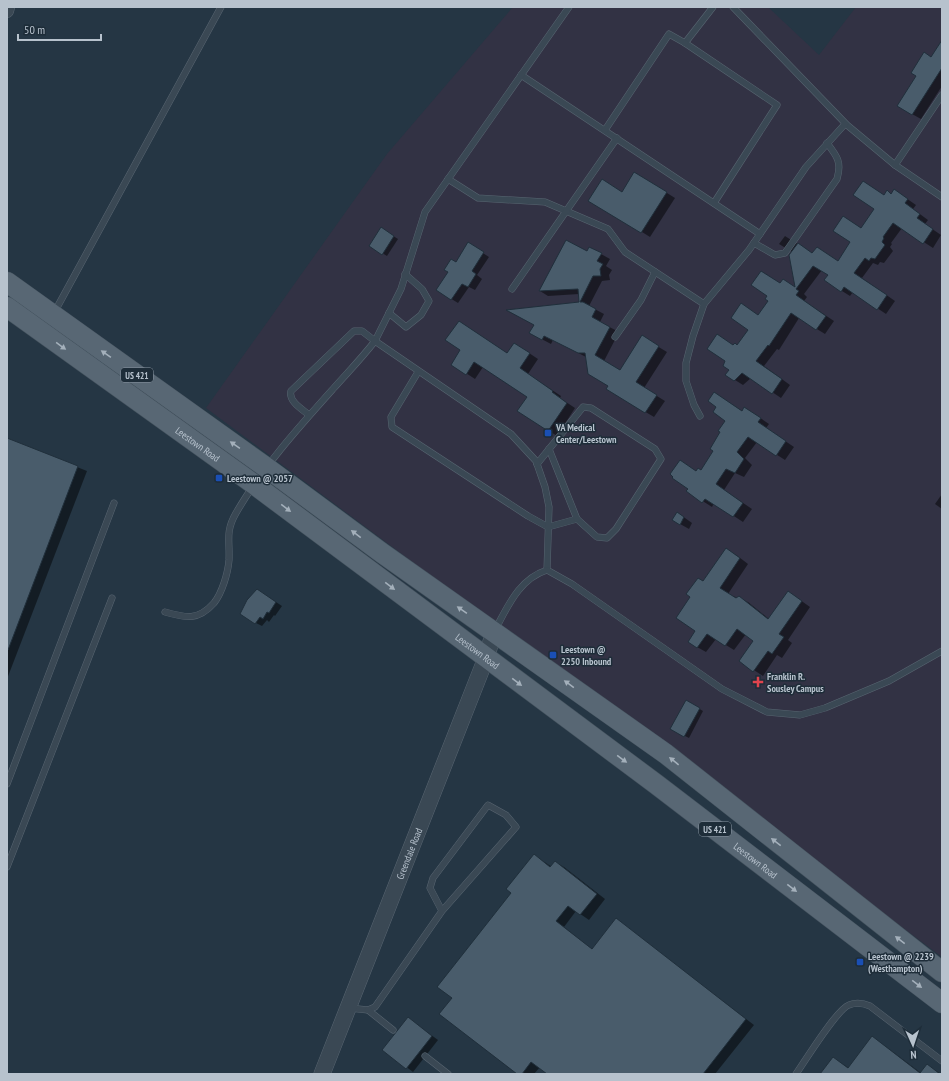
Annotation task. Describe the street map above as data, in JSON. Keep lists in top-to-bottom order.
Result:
{
  "streets": {
    "main road": ["US 421", "Leestown Road"],
    "street": ["Greendale Road"]
  },
  "crossings": [
    ["Leestown Road", "Greendale Road"]
  ],
  "places": {
    "transit": [
      "VA Medical Center/Leestown",
      "Leestown @ 2057",
      "Leestown @ 2250 Inbound",
      "Leestown @ 2239 (Westhampton)"
    ],
    "health": ["Franklin R. Sousley Campus"]
  },
  "scale_bar": "50 m",
  "north": "bottom"
}
